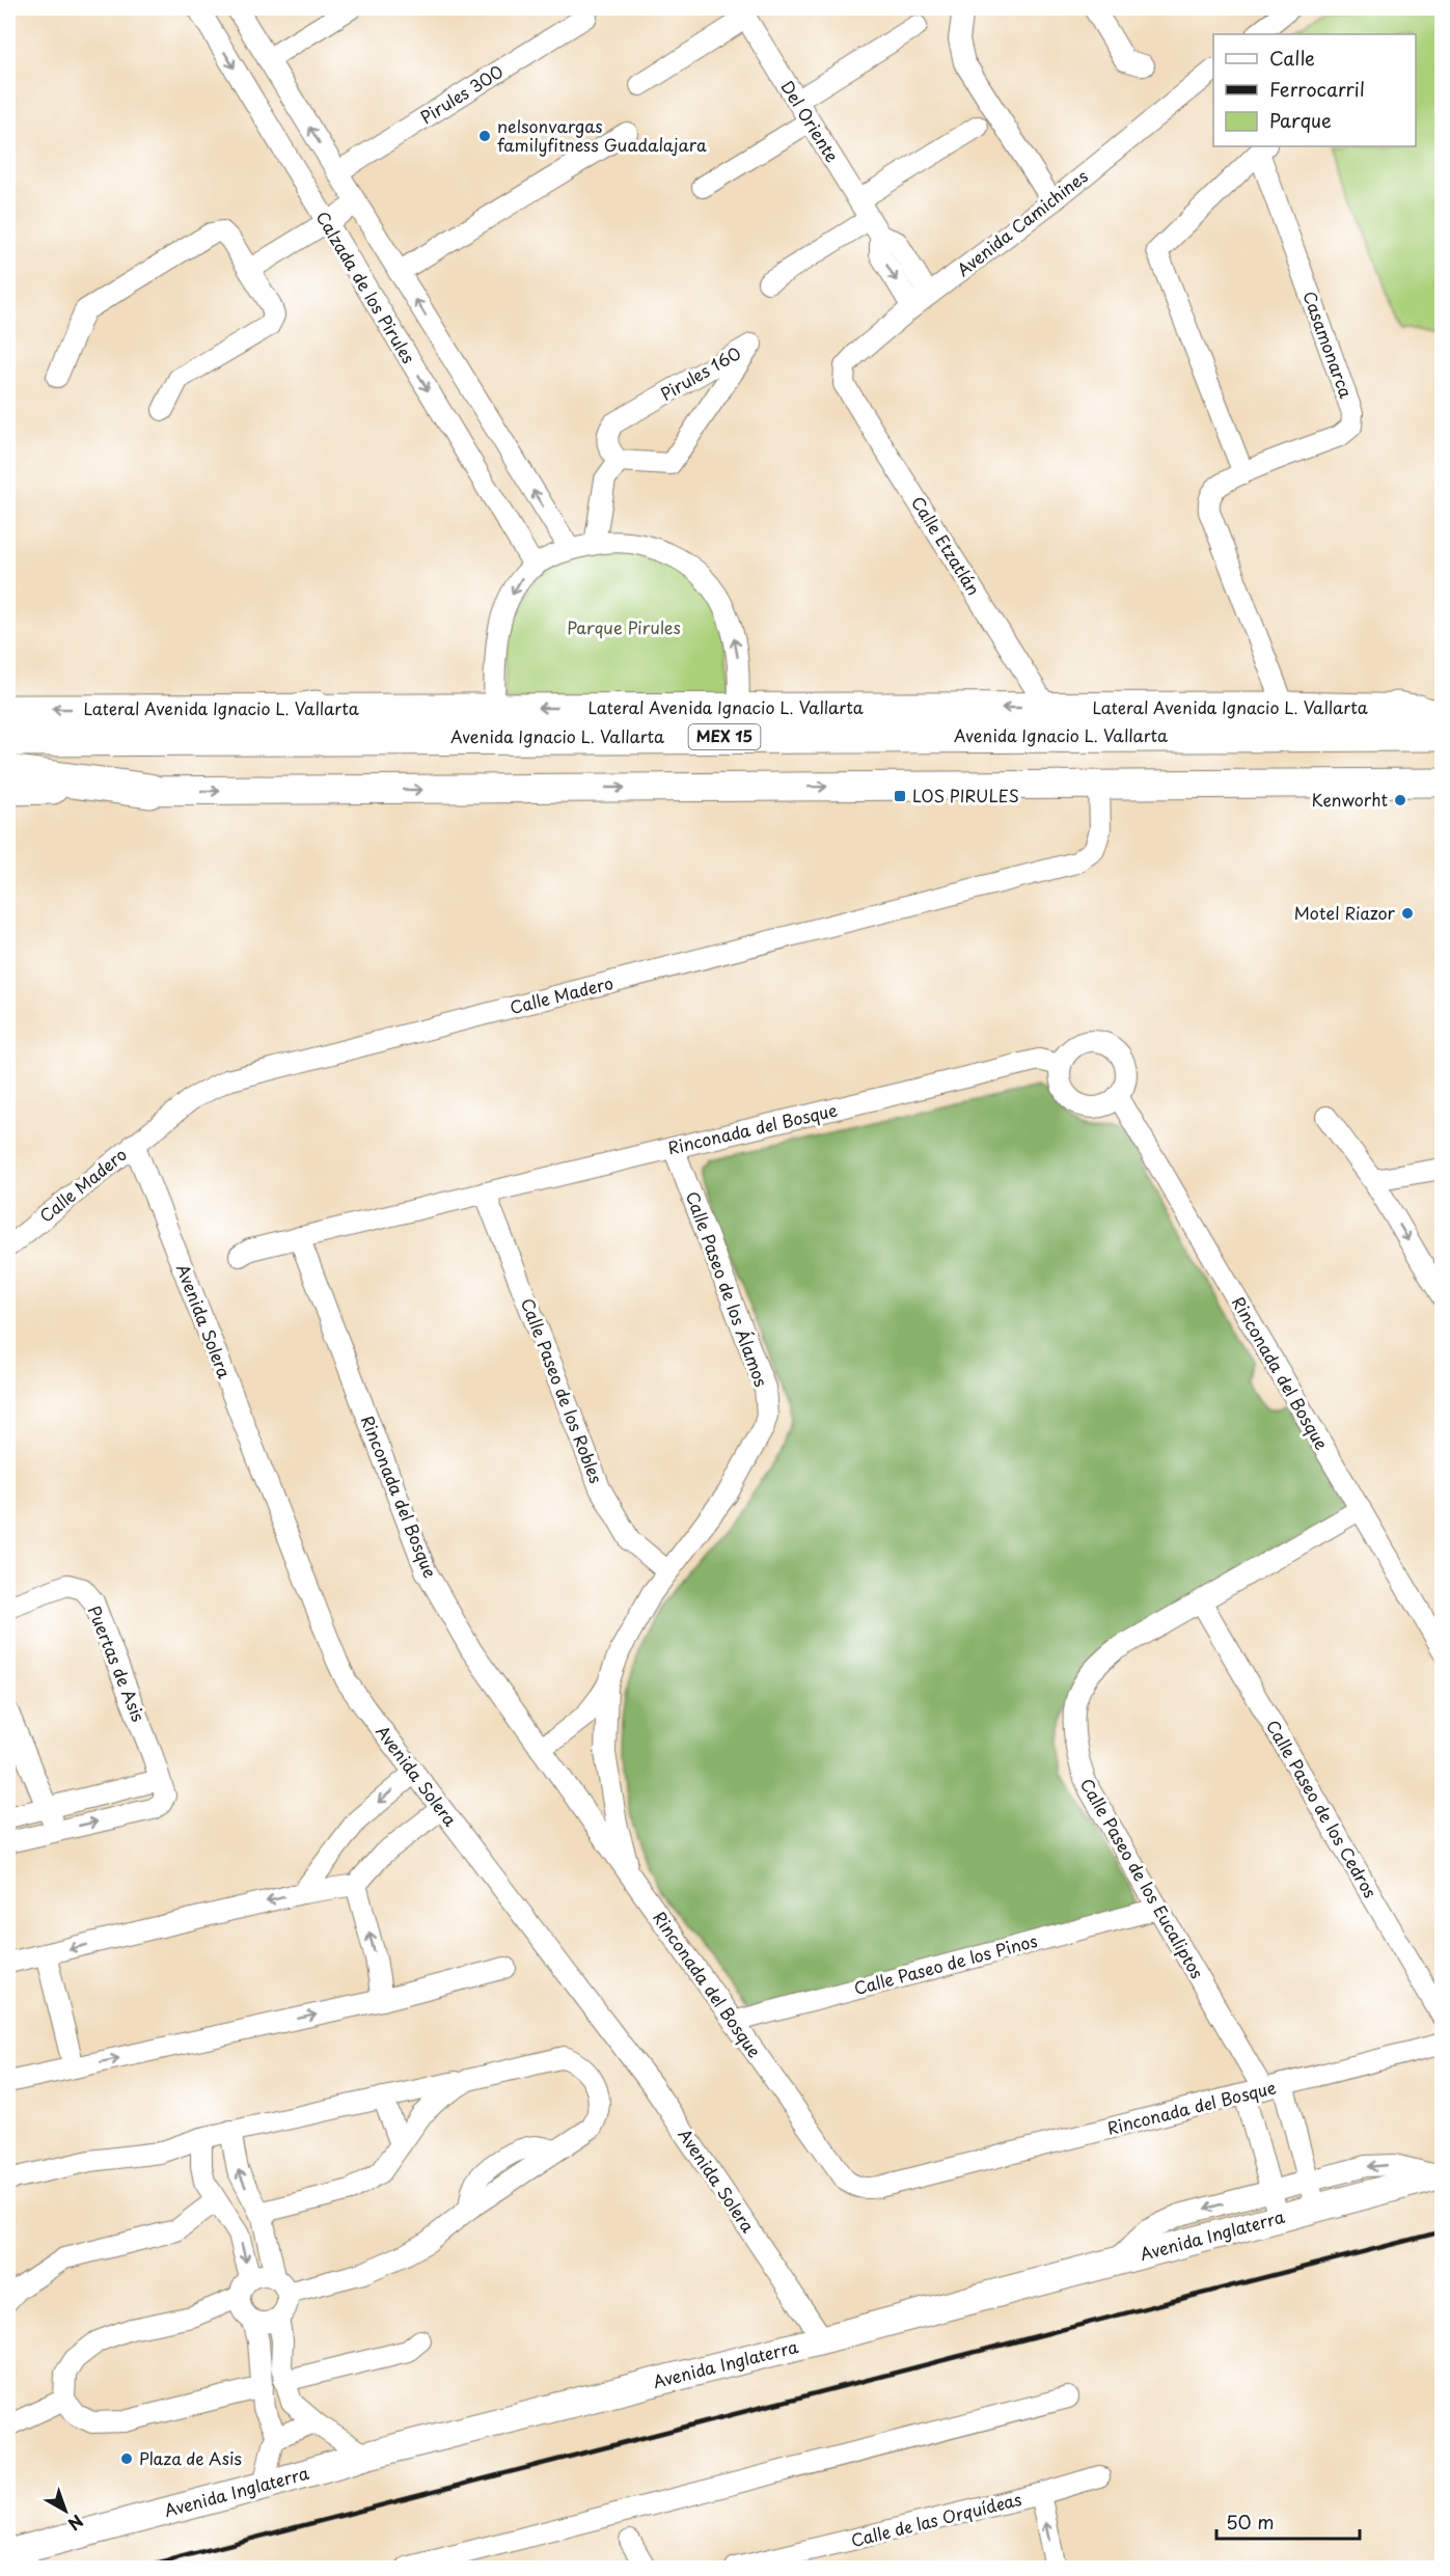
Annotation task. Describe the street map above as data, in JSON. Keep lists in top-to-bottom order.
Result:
{
  "streets": {
    "highway": ["Avenida Ignacio L. Vallarta", "MEX 15"],
    "street": [
      "Pirules 300",
      "Del Oriente",
      "Avenida Camichines",
      "Calzada de los Pirules",
      "Casamonarca",
      "Pirules 160",
      "Calle Etzatlán",
      "Lateral Avenida Ignacio L. Vallarta",
      "Calle Madero",
      "Rinconada del Bosque",
      "Calle Paseo de los Álamos",
      "Avenida Solera",
      "Calle Paseo de los Robles",
      "Puertas de Asis",
      "Calle Paseo de los Cedros",
      "Calle Paseo de los Eucaliptos",
      "Calle Paseo de los Pinos",
      "Avenida Inglaterra",
      "Calle de las Orquídeas"
    ]
  },
  "crossings": [
    ["Avenida Camichines", "Calle Etzatlán"],
    ["Casamonarca", "Lateral Avenida Ignacio L. Vallarta"],
    ["Calle Etzatlán", "Lateral Avenida Ignacio L. Vallarta"],
    ["Calle Madero", "Avenida Solera"],
    ["Rinconada del Bosque", "Calle Paseo de los Álamos"],
    ["Rinconada del Bosque", "Calle Paseo de los Robles"],
    ["Rinconada del Bosque", "Calle Paseo de los Eucaliptos"],
    ["Rinconada del Bosque", "Calle Paseo de los Pinos"],
    ["Calle Paseo de los Álamos", "Calle Paseo de los Robles"],
    ["Avenida Solera", "Avenida Inglaterra"],
    ["Calle Paseo de los Cedros", "Calle Paseo de los Eucaliptos"],
    ["Calle Paseo de los Eucaliptos", "Calle Paseo de los Pinos"],
    ["Calle Paseo de los Eucaliptos", "Avenida Inglaterra"]
  ],
  "parks": ["Parque Pirules"],
  "places": {
    "other": [
      "nelsonvargas familyfitness Guadalajara",
      "Kenworht",
      "Motel Riazor",
      "Plaza de Asis"
    ],
    "transit": ["LOS PIRULES"]
  },
  "legend": ["Calle", "Ferrocarril", "Parque"],
  "scale_bar": "50 m",
  "north": "bottom right"
}
